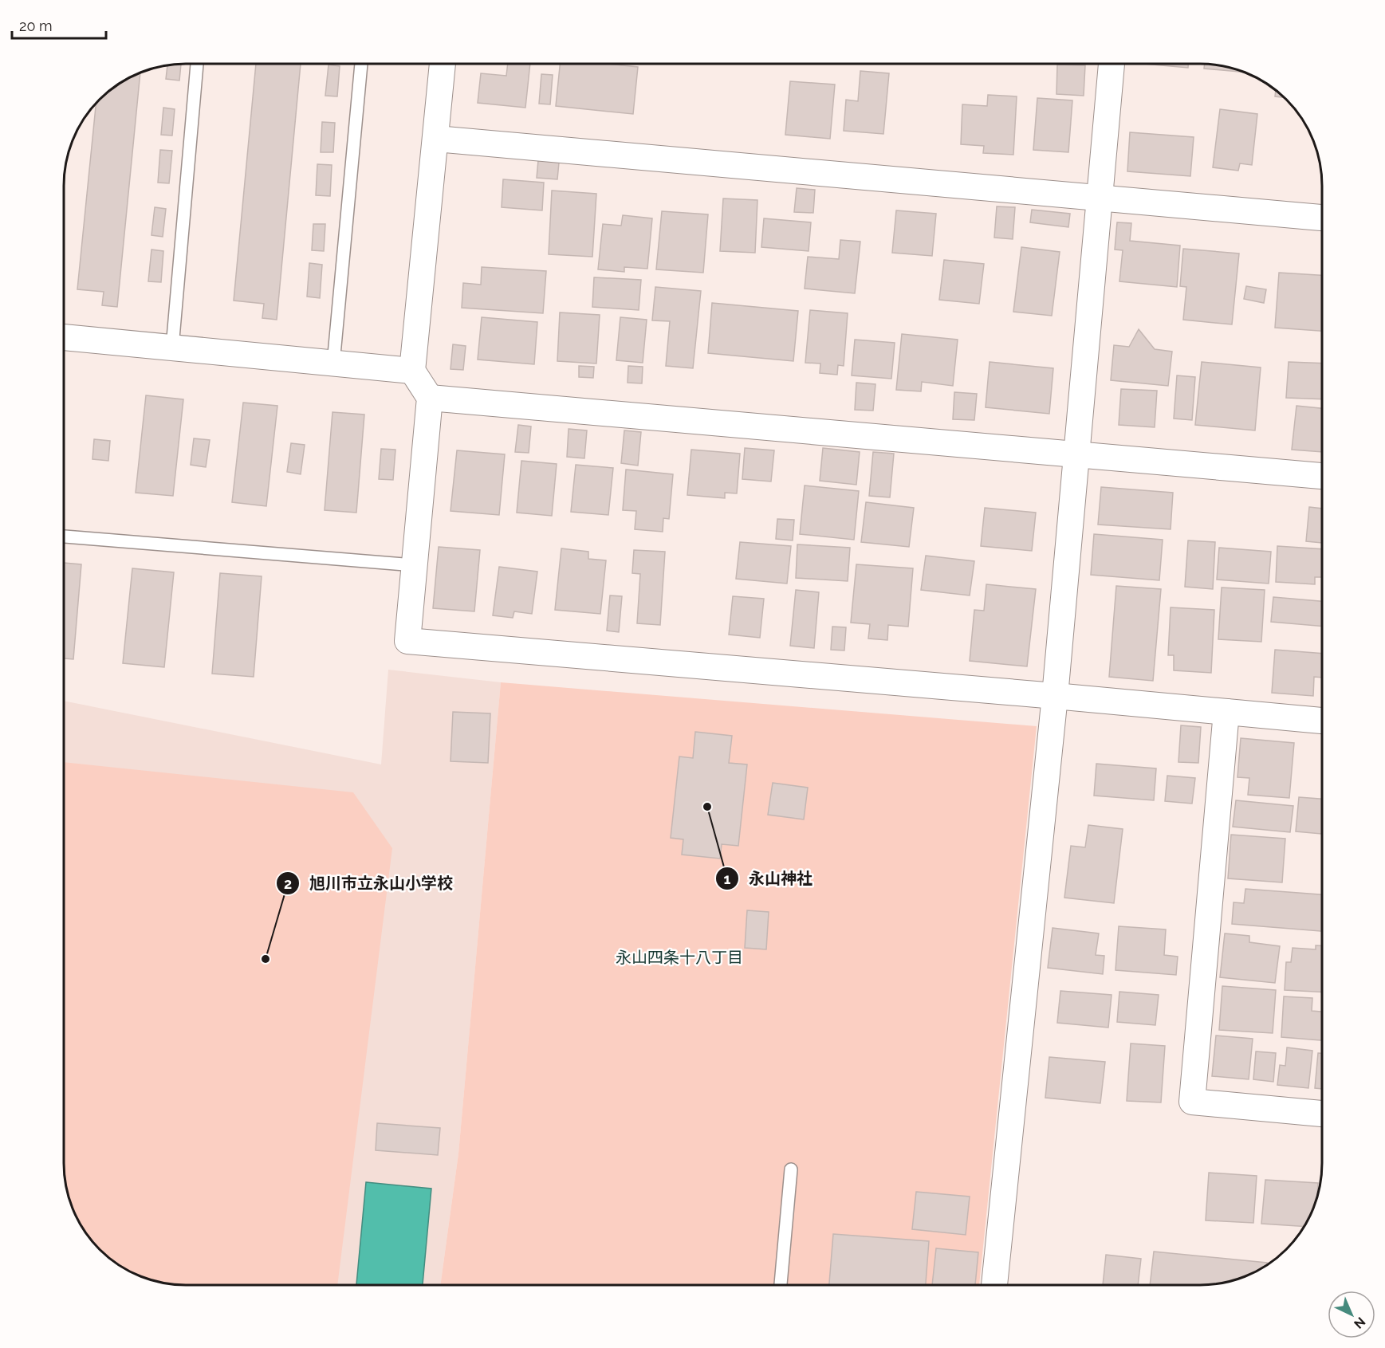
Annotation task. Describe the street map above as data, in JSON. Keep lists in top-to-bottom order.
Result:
{
  "districts": ["永山四条十八丁目"],
  "places": ["永山神社", "旭川市立永山小学校"],
  "scale_bar": "20 m",
  "north": "bottom right"
}
